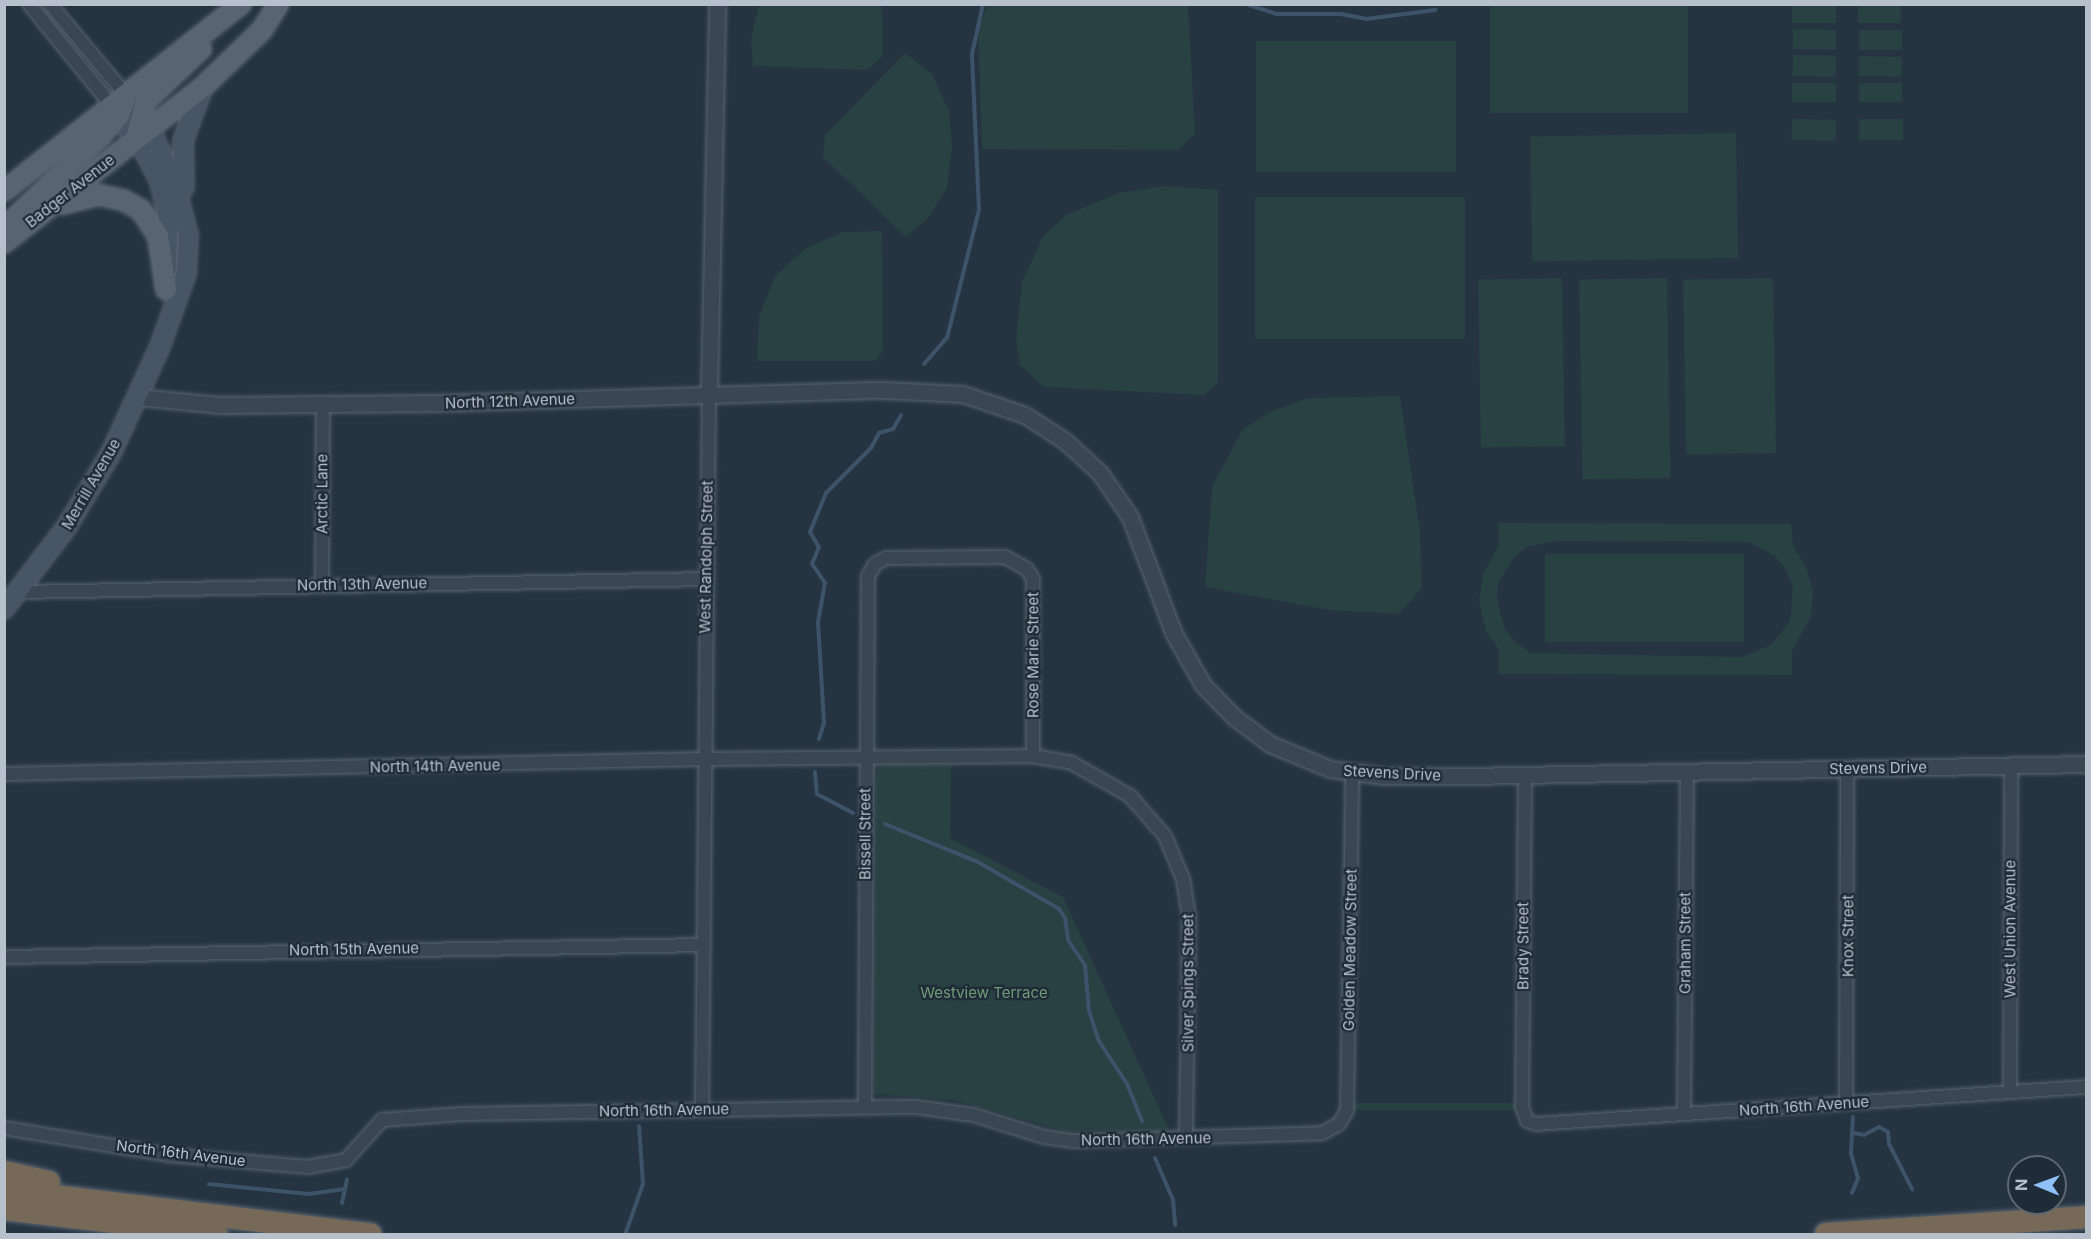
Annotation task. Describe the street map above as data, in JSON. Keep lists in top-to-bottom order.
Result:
{
  "streets": {
    "main road": ["Badger Avenue", "Merrill Avenue"],
    "street": [
      "North 12th Avenue",
      "Arctic Lane",
      "West Randolph Street",
      "North 13th Avenue",
      "Rose Marie Street",
      "North 14th Avenue",
      "Stevens Drive",
      "Bissell Street",
      "West Union Avenue",
      "Knox Street",
      "Graham Street",
      "Brady Street",
      "North 15th Avenue",
      "Golden Meadow Street",
      "Silver Spings Street",
      "North 16th Avenue"
    ]
  },
  "crossings": [
    ["Badger Avenue", "Merrill Avenue"],
    ["North 12th Avenue", "Merrill Avenue"],
    ["North 12th Avenue", "Arctic Lane"],
    ["North 12th Avenue", "West Randolph Street"],
    ["North 12th Avenue", "Stevens Drive"],
    ["Merrill Avenue", "North 13th Avenue"],
    ["Arctic Lane", "North 13th Avenue"],
    ["West Randolph Street", "North 13th Avenue"],
    ["West Randolph Street", "North 14th Avenue"],
    ["West Randolph Street", "North 15th Avenue"],
    ["West Randolph Street", "North 16th Avenue"],
    ["Rose Marie Street", "Bissell Street"],
    ["Rose Marie Street", "Silver Spings Street"],
    ["North 14th Avenue", "Bissell Street"],
    ["North 14th Avenue", "Silver Spings Street"],
    ["Stevens Drive", "West Union Avenue"],
    ["Stevens Drive", "Knox Street"],
    ["Stevens Drive", "Graham Street"],
    ["Stevens Drive", "Brady Street"],
    ["Stevens Drive", "Golden Meadow Street"],
    ["Bissell Street", "Silver Spings Street"],
    ["Bissell Street", "North 16th Avenue"],
    ["West Union Avenue", "North 16th Avenue"],
    ["Knox Street", "North 16th Avenue"],
    ["Graham Street", "North 16th Avenue"],
    ["Brady Street", "North 16th Avenue"],
    ["Golden Meadow Street", "North 16th Avenue"],
    ["Silver Spings Street", "North 16th Avenue"]
  ],
  "parks": ["Westview Terrace"],
  "north": "left"
}
